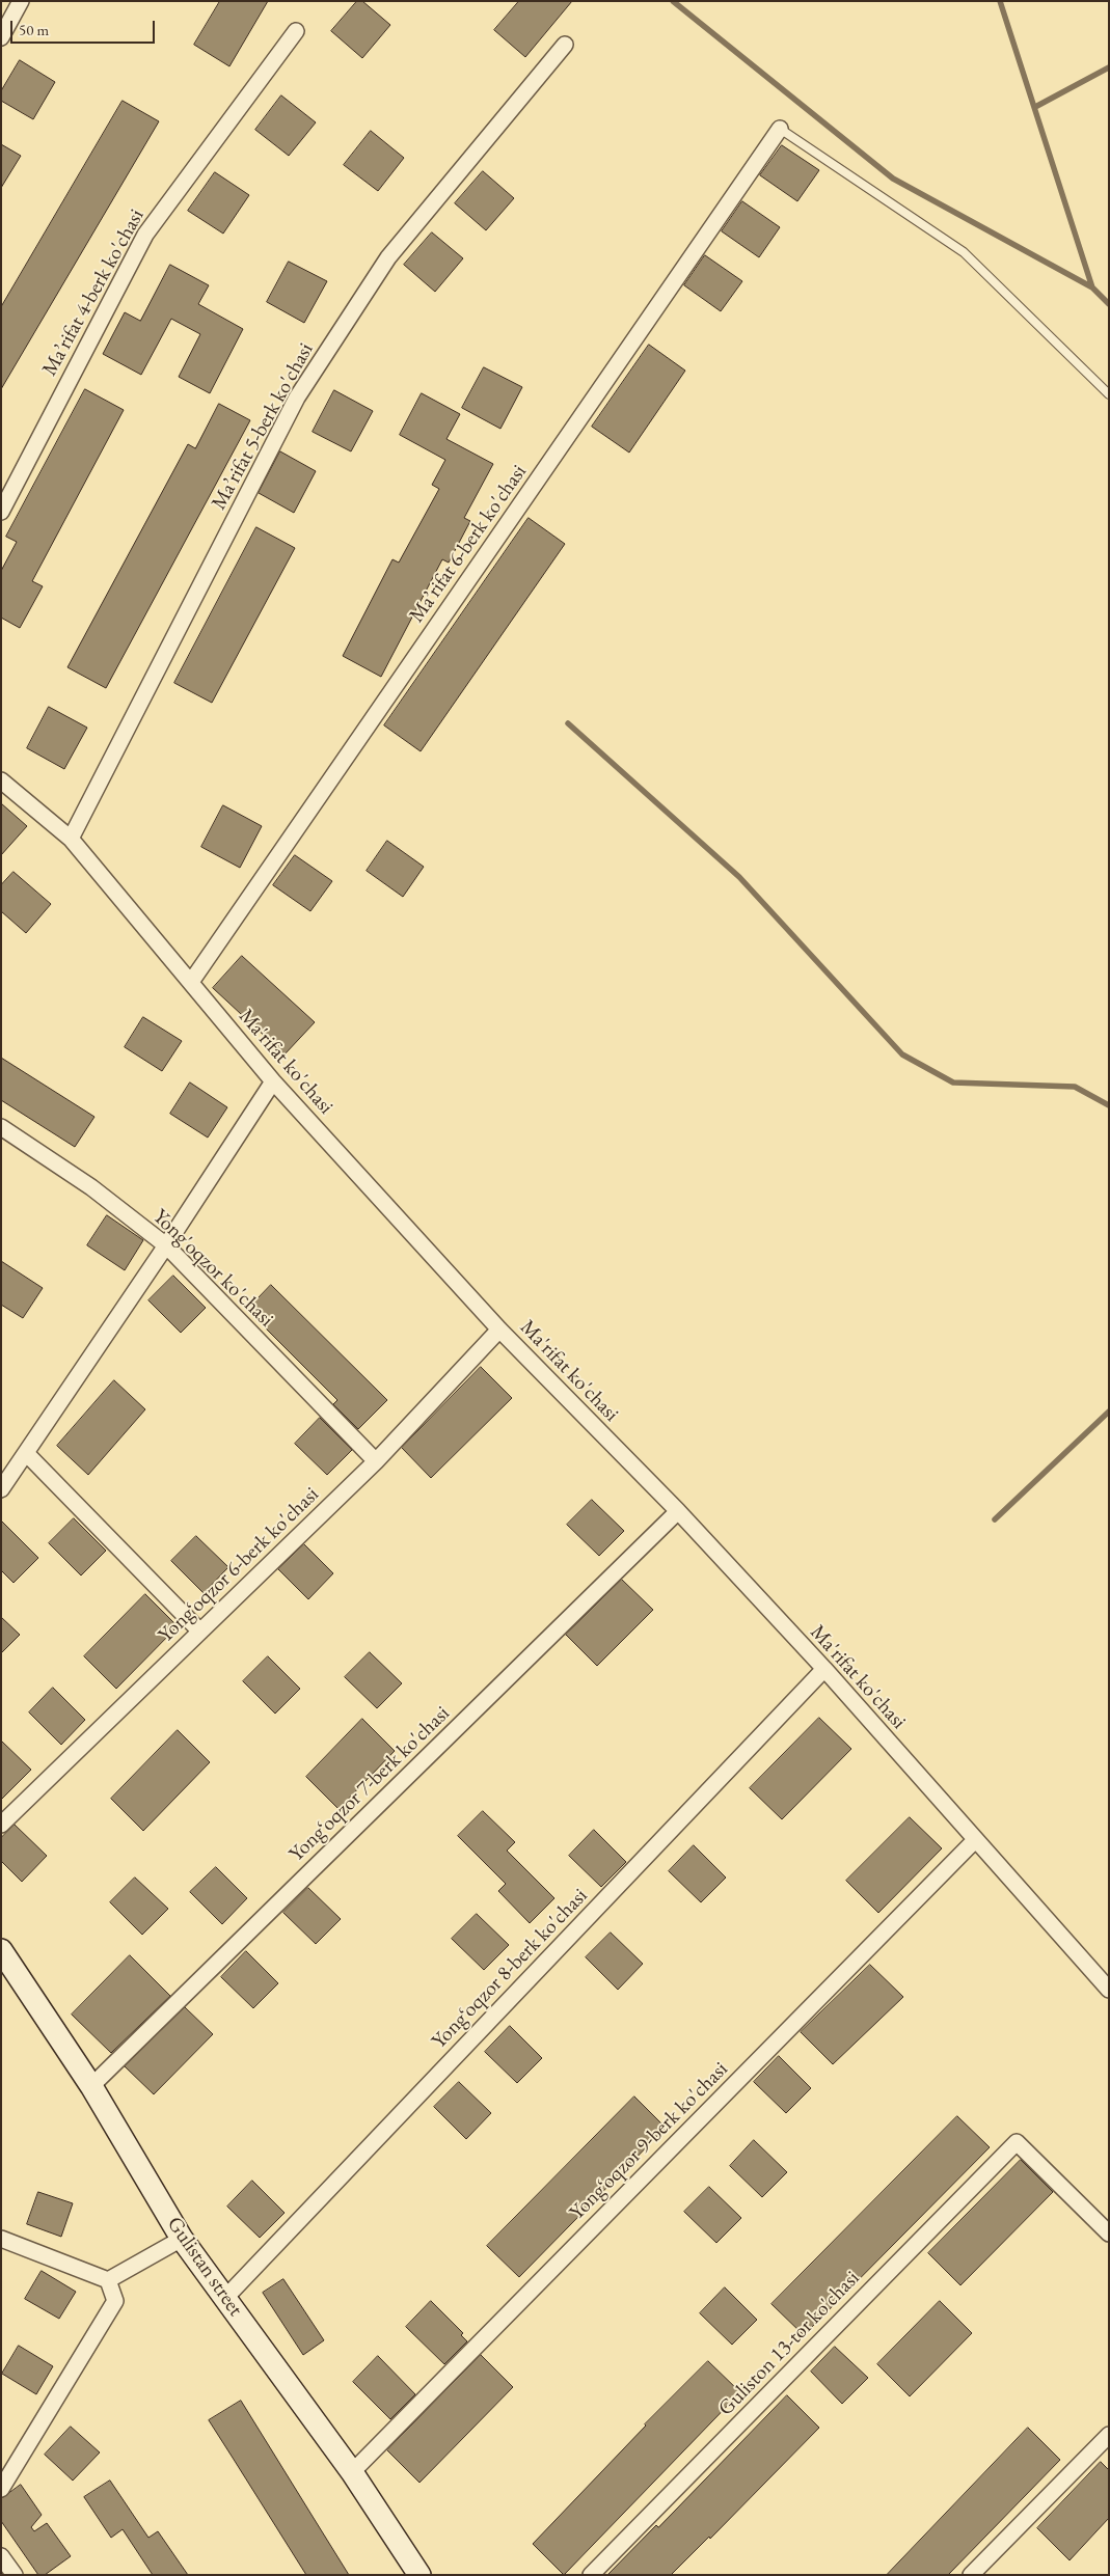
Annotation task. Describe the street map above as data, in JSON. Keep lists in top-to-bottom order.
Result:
{
  "streets": {
    "main road": ["Gulistan street"],
    "street": [
      "Ma’rifat 4-berk ko'chasi",
      "Ma’rifat 5-berk ko'chasi",
      "Ma’rifat 6-berk ko'chasi",
      "Ma'rifat ko'chasi",
      "Yong'oqzor ko'chasi",
      "Yong‘oqzor 6-berk ko'chasi",
      "Yong‘oqzor 7-berk ko'chasi",
      "Yong‘oqzor 8-berk ko'chasi",
      "Yong‘oqzor 9-berk ko'chasi",
      "Guliston 13-tor ko'chasi"
    ]
  },
  "crossings": [
    ["Ma’rifat 5-berk ko'chasi", "Ma'rifat ko'chasi"],
    ["Ma’rifat 6-berk ko'chasi", "Ma'rifat ko'chasi"],
    ["Ma'rifat ko'chasi", "Yong‘oqzor 6-berk ko'chasi"],
    ["Ma'rifat ko'chasi", "Yong‘oqzor 7-berk ko'chasi"],
    ["Ma'rifat ko'chasi", "Yong‘oqzor 8-berk ko'chasi"],
    ["Ma'rifat ko'chasi", "Yong‘oqzor 9-berk ko'chasi"],
    ["Yong'oqzor ko'chasi", "Yong‘oqzor 6-berk ko'chasi"],
    ["Yong‘oqzor 7-berk ko'chasi", "Gulistan street"],
    ["Yong‘oqzor 8-berk ko'chasi", "Gulistan street"],
    ["Yong‘oqzor 9-berk ko'chasi", "Gulistan street"]
  ],
  "scale_bar": "50 m"
}
